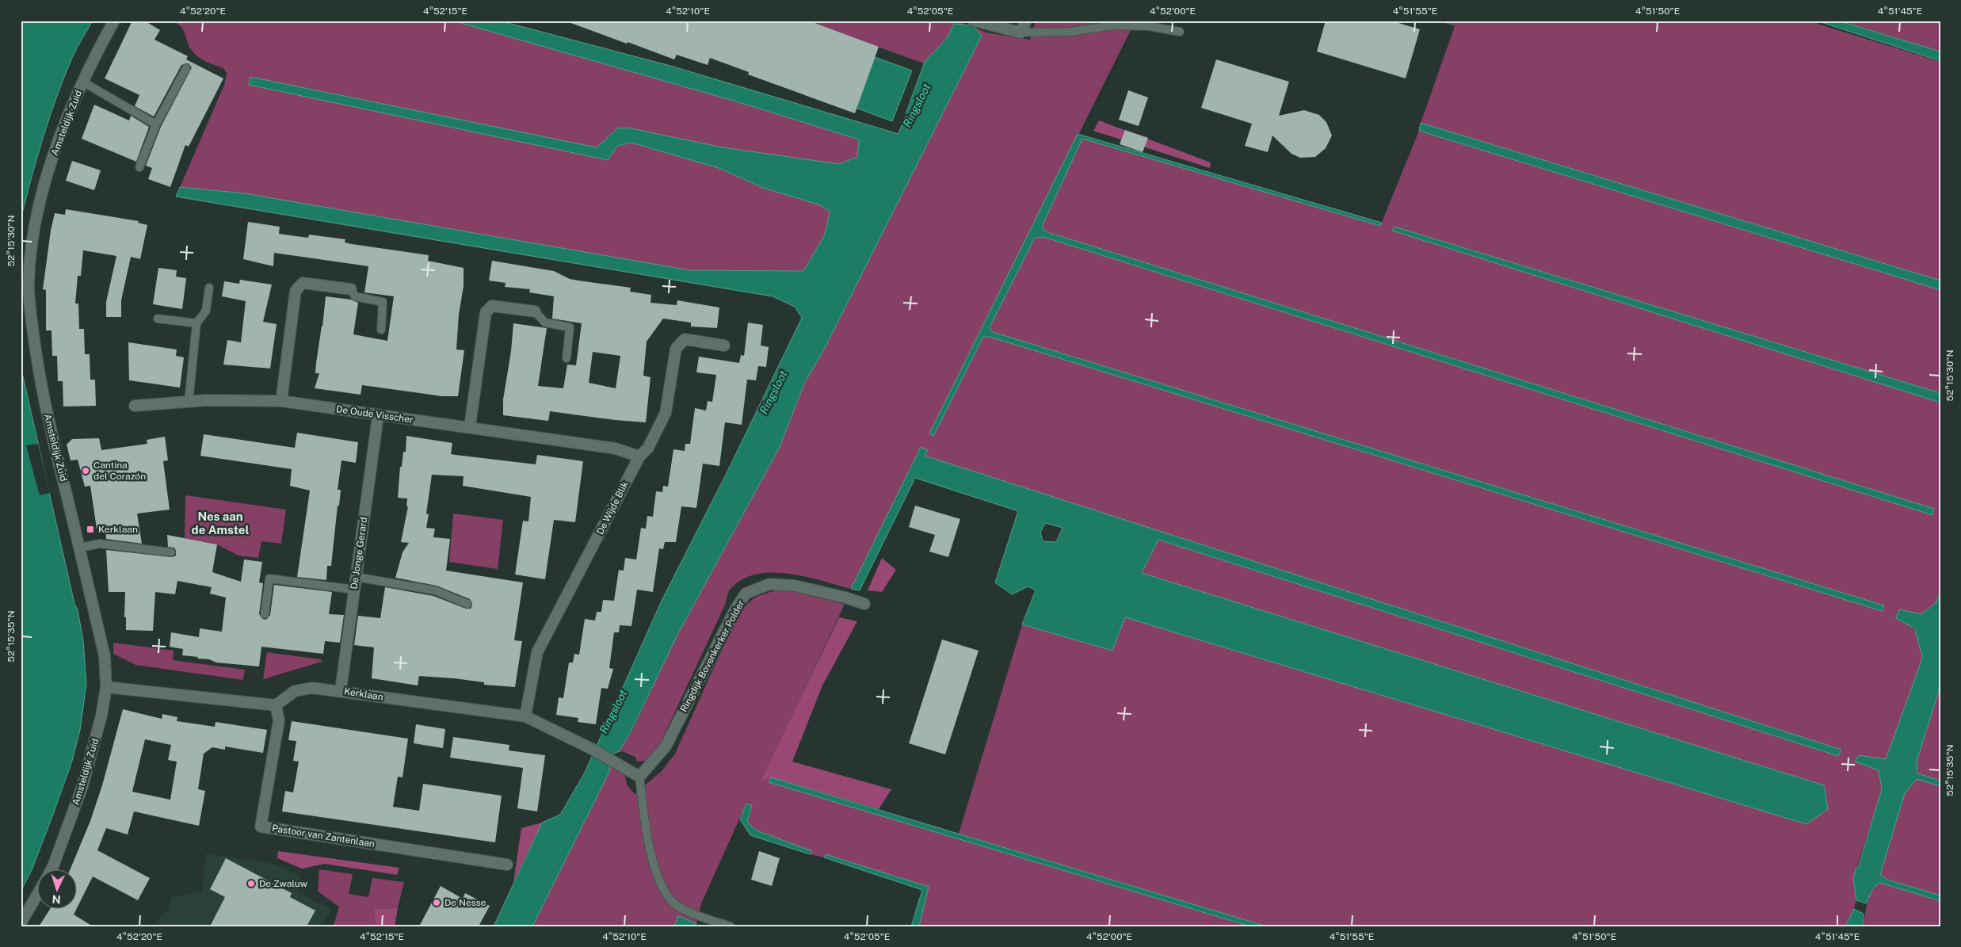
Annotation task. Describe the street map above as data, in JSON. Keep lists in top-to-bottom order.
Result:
{
  "streets": {
    "street": [
      "Amsteldijk Zuid",
      "De Oude Visscher",
      "De Wijde Blik",
      "De Jonge Gerard",
      "Ringdijk Bovenkerker Polder",
      "Kerklaan",
      "Pastoor van Zantenlaan"
    ]
  },
  "crossings": [
    ["De Oude Visscher", "De Wijde Blik"],
    ["De Oude Visscher", "De Jonge Gerard"],
    ["De Wijde Blik", "Kerklaan"],
    ["De Jonge Gerard", "Kerklaan"],
    ["Ringdijk Bovenkerker Polder", "Kerklaan"],
    ["Kerklaan", "Pastoor van Zantenlaan"]
  ],
  "districts": ["Nes aan de Amstel"],
  "water": ["Ringsloot"],
  "places": {
    "other": ["Cantina del Corazón", "De Zwaluw", "De Nesse"],
    "transit": ["Kerklaan"]
  },
  "north": "bottom",
  "coordinates": [
    "4°52'20\"E",
    "4°52'15\"E",
    "4°52'10\"E",
    "4°52'05\"E",
    "4°52'00\"E",
    "4°51'55\"E",
    "4°51'50\"E",
    "4°51'45\"E",
    "52°15'30\"N",
    "52°15'35\"N"
  ]
}
